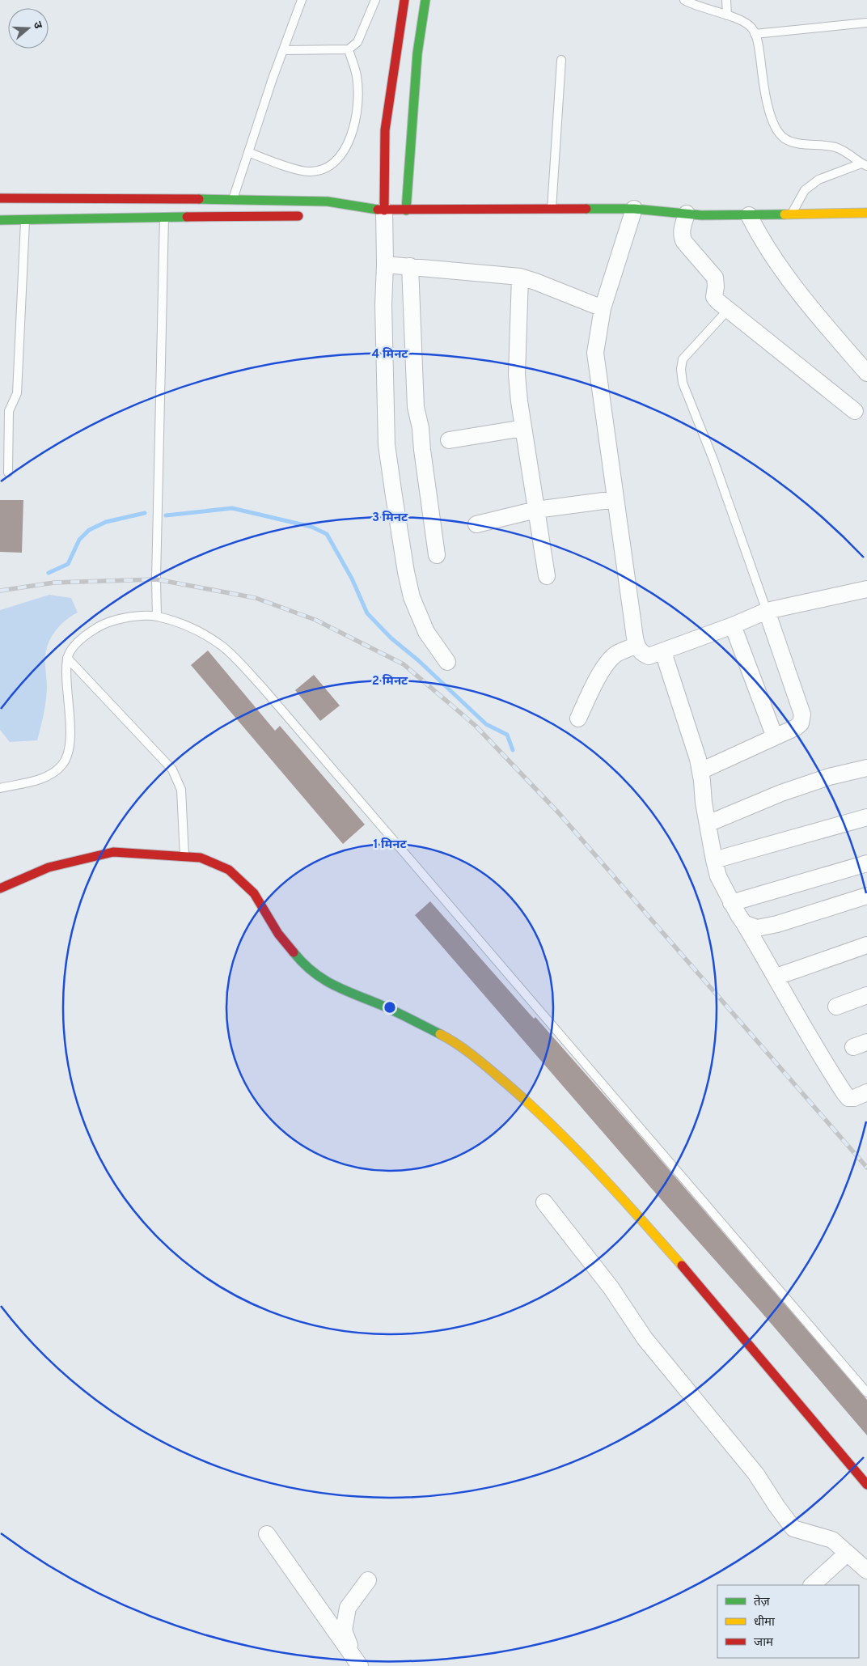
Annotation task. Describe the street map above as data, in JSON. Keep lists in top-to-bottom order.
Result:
{
  "legend": ["तेज़", "धीमा", "जाम"],
  "north": "right",
  "rings": [
    "4 मिनट",
    "3 मिनट",
    "2 मिनट",
    "1 मिनट"
  ]
}
